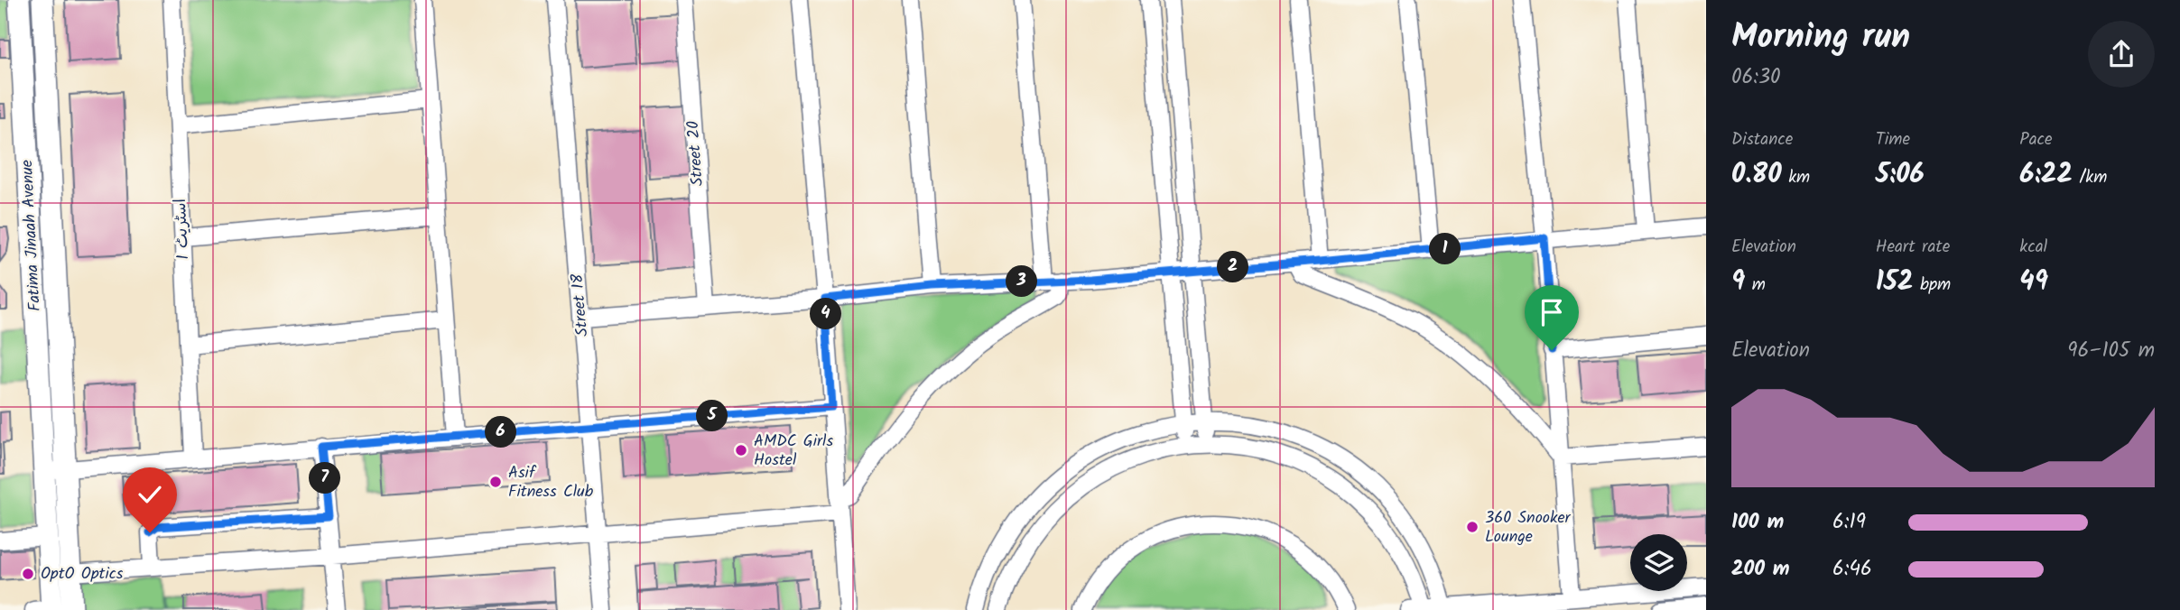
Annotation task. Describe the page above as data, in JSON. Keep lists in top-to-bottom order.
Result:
{
  "streets": {
    "main road": ["Fatima Jinaah Avenue"],
    "street": ["Street 20", "اسٹریٹ 1", "Street 18"]
  },
  "places": [
    "AMDC Girls Hostel",
    "Asif Fitness Club",
    "360 Snooker Lounge",
    "OptO Optics"
  ],
  "page": {
    "heading": ["Morning run", "06:30"],
    "stats": [
      ["Distance", "0.80 km"],
      ["Time", "5:06"],
      ["Pace", "6:22 /km"],
      ["Elevation", "9 m"],
      ["Heart rate", "152 bpm"],
      ["kcal", "49"]
    ],
    "pins": [
      "1",
      "2",
      "3",
      "4",
      "5",
      "6",
      "7"
    ],
    "chart": ["Elevation", "96–105 m"],
    "list": [
      {
        "name": "100 m",
        "note": "6:19"
      },
      {
        "name": "200 m",
        "note": "6:46"
      }
    ]
  }
}
